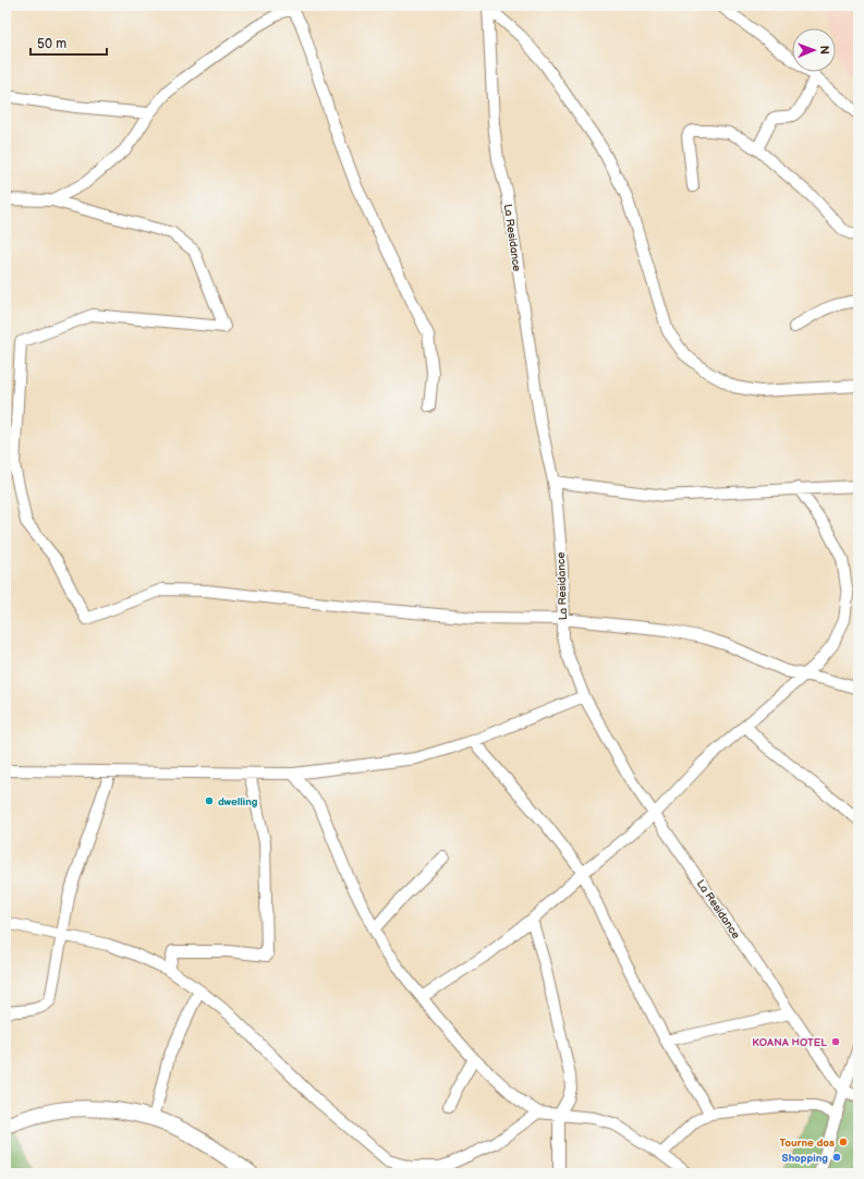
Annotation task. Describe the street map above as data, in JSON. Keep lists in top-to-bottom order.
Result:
{
  "streets": {
    "street": ["La Residance"]
  },
  "places": [
    "dwelling",
    "KOANA HOTEL",
    "Tourne dos",
    "Shopping"
  ],
  "scale_bar": "50 m",
  "north": "right"
}
